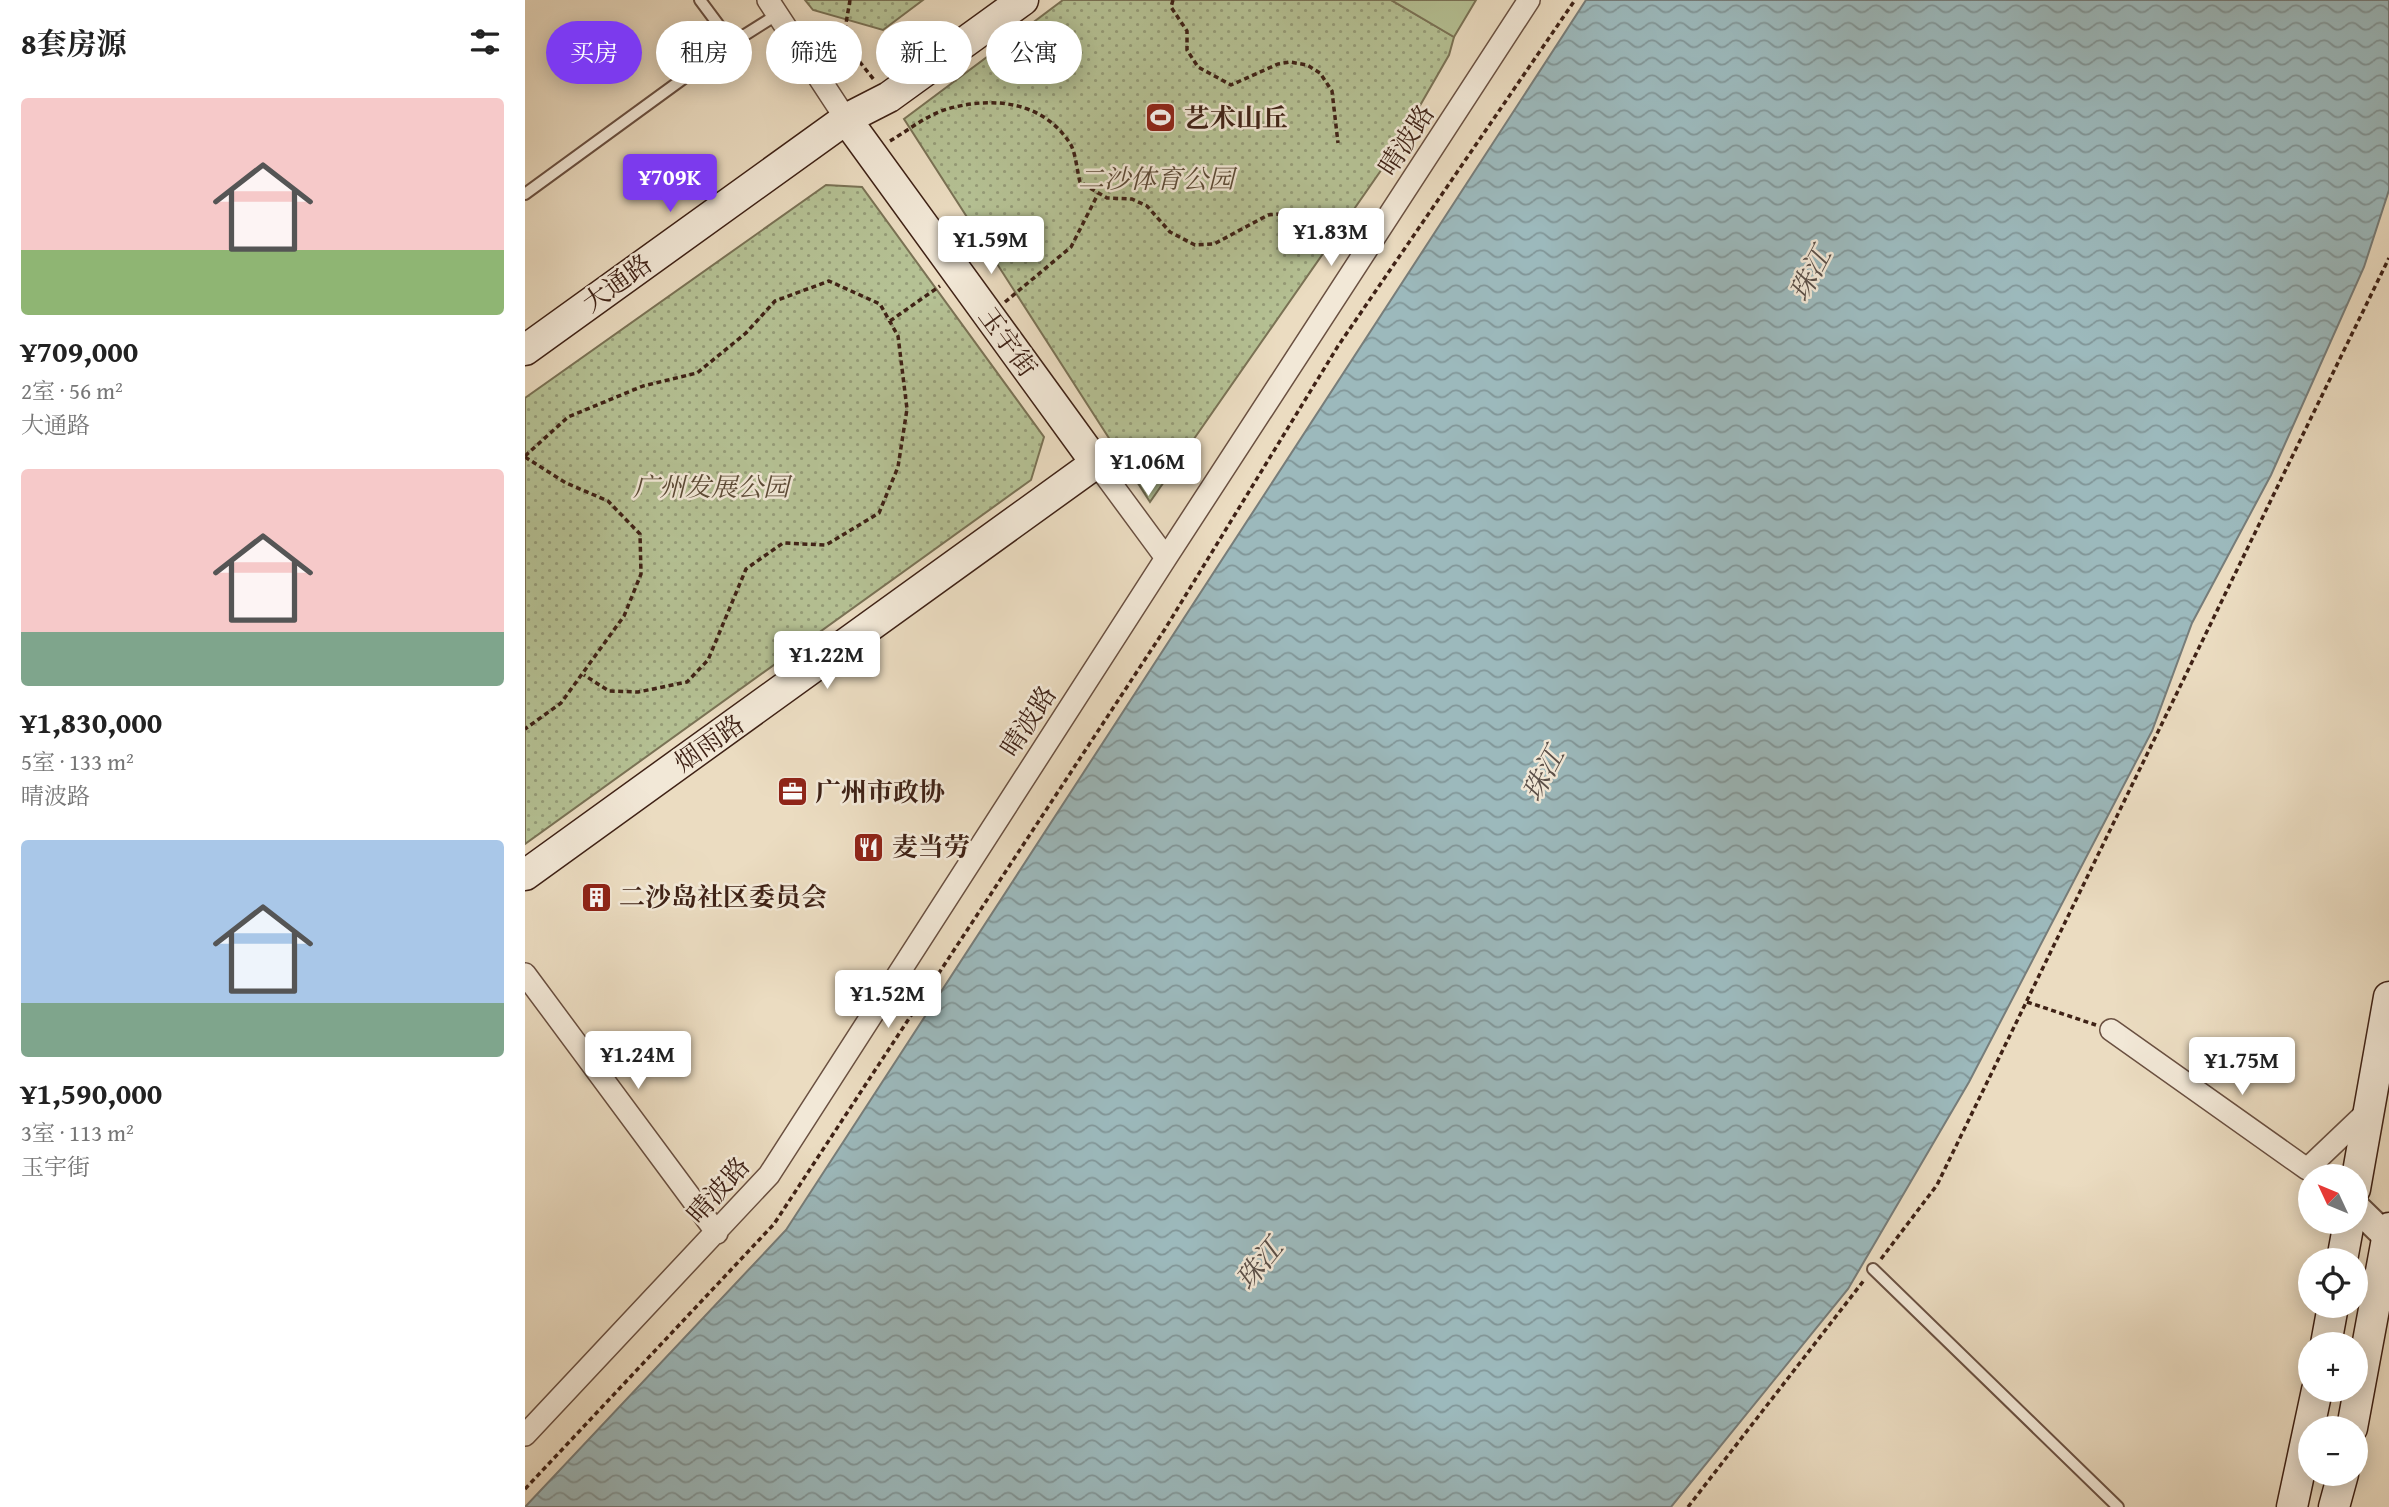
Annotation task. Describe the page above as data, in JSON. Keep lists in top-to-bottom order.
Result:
{
  "streets": {
    "main road": ["大通路", "玉宇街", "烟雨路"],
    "street": ["晴波路"]
  },
  "crossings": [
    ["大通路", "玉宇街"],
    ["玉宇街", "烟雨路"]
  ],
  "water": ["珠江"],
  "parks": ["二沙体育公园", "广州发展公园"],
  "places": {
    "sports": ["艺术山丘"],
    "office": ["广州市政协"],
    "restaurant": ["麦当劳"],
    "building": ["二沙岛社区委员会"]
  },
  "north": "top left",
  "page": {
    "heading": "8套房源",
    "chip": [
      "买房",
      "租房",
      "筛选",
      "新上",
      "公寓"
    ],
    "list": [
      {
        "name": "¥709,000",
        "note": "2室 · 56 m² · 大通路"
      },
      {
        "name": "¥1,830,000",
        "note": "5室 · 133 m² · 晴波路"
      },
      {
        "name": "¥1,590,000",
        "note": "3室 · 113 m² · 玉宇街"
      }
    ],
    "price": [
      "¥709K",
      "¥1.83M",
      "¥1.59M",
      "¥1.06M",
      "¥1.22M",
      "¥1.52M",
      "¥1.24M",
      "¥1.75M"
    ],
    "map_buttons": ["+", "−"]
  }
}
